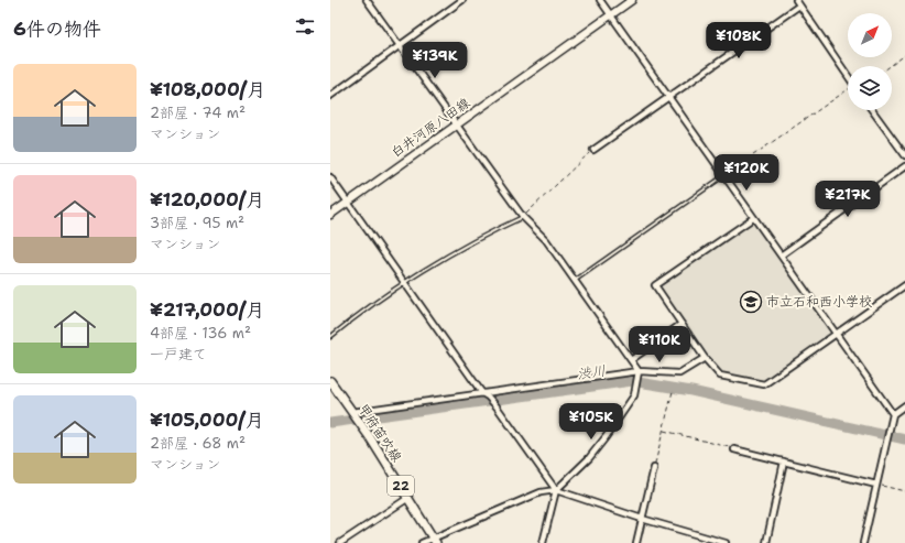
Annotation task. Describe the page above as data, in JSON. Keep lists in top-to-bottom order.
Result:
{
  "streets": {
    "main road": ["白井河原八田線", "甲府笛吹線", "22"]
  },
  "water": ["渋川"],
  "places": {
    "school or university": ["市立石和西小学校"]
  },
  "north": "top right",
  "page": {
    "heading": "6件の物件",
    "price": [
      "¥108K",
      "¥139K",
      "¥120K",
      "¥217K",
      "¥110K",
      "¥105K"
    ],
    "list": [
      {
        "name": "¥108,000/月",
        "note": "2部屋 · 74 m² · マンション"
      },
      {
        "name": "¥120,000/月",
        "note": "3部屋 · 95 m² · マンション"
      },
      {
        "name": "¥217,000/月",
        "note": "4部屋 · 136 m² · 一戸建て"
      },
      {
        "name": "¥105,000/月",
        "note": "2部屋 · 68 m² · マンション"
      }
    ]
  }
}
